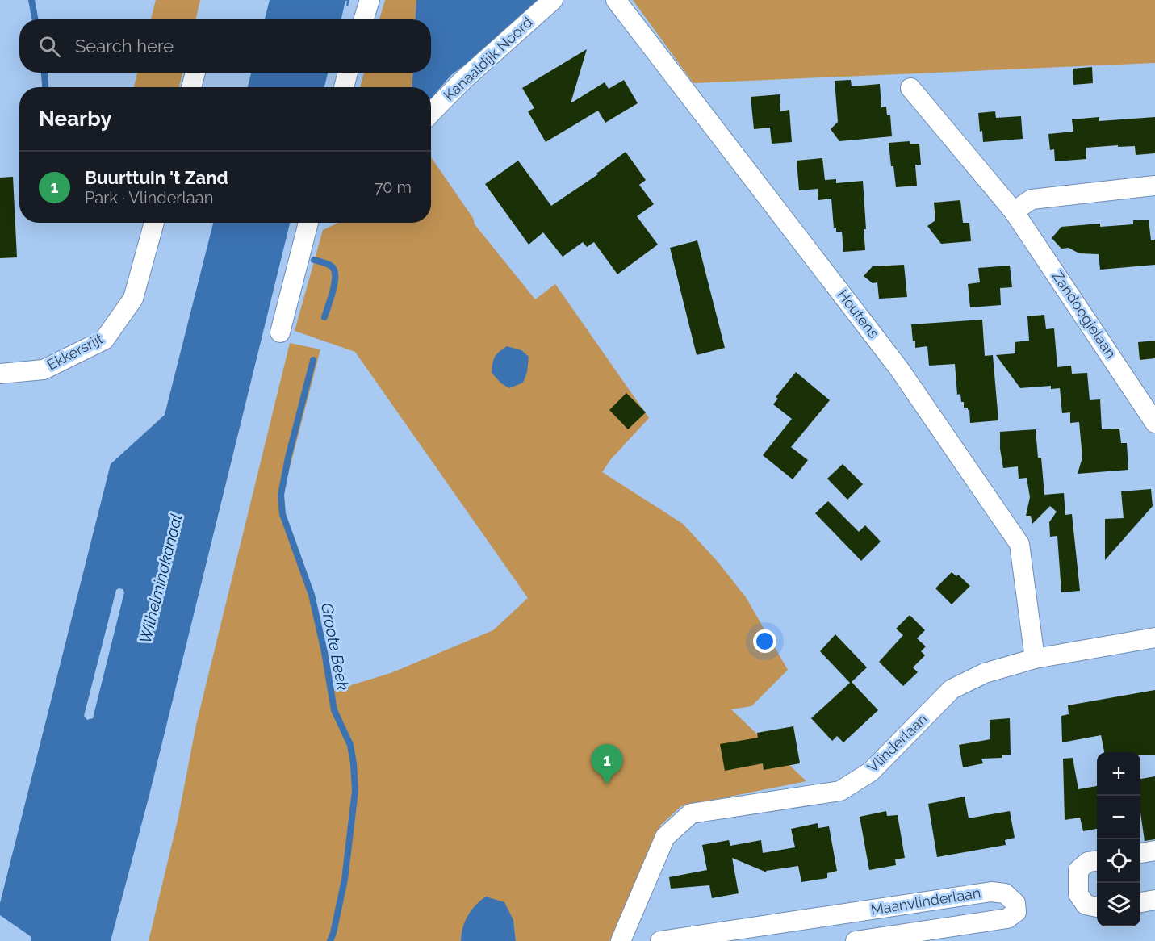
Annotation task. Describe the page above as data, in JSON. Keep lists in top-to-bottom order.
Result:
{
  "streets": {
    "street": [
      "Kanaaldijk Noord",
      "Houtens",
      "Zandoogjelaan",
      "Ekkersrijt",
      "Vlinderlaan",
      "Maanvlinderlaan"
    ]
  },
  "crossings": [
    ["Houtens", "Vlinderlaan"]
  ],
  "water": ["Wilhelminakanaal", "Groote Beek"],
  "page": {
    "search": "Search here",
    "heading": "Nearby",
    "list": [
      {
        "mark": "1",
        "name": "Buurttuin 't Zand",
        "note": "Park · Vlinderlaan",
        "value": "70 m"
      }
    ],
    "pins": "1",
    "map_buttons": ["+", "−"]
  }
}
